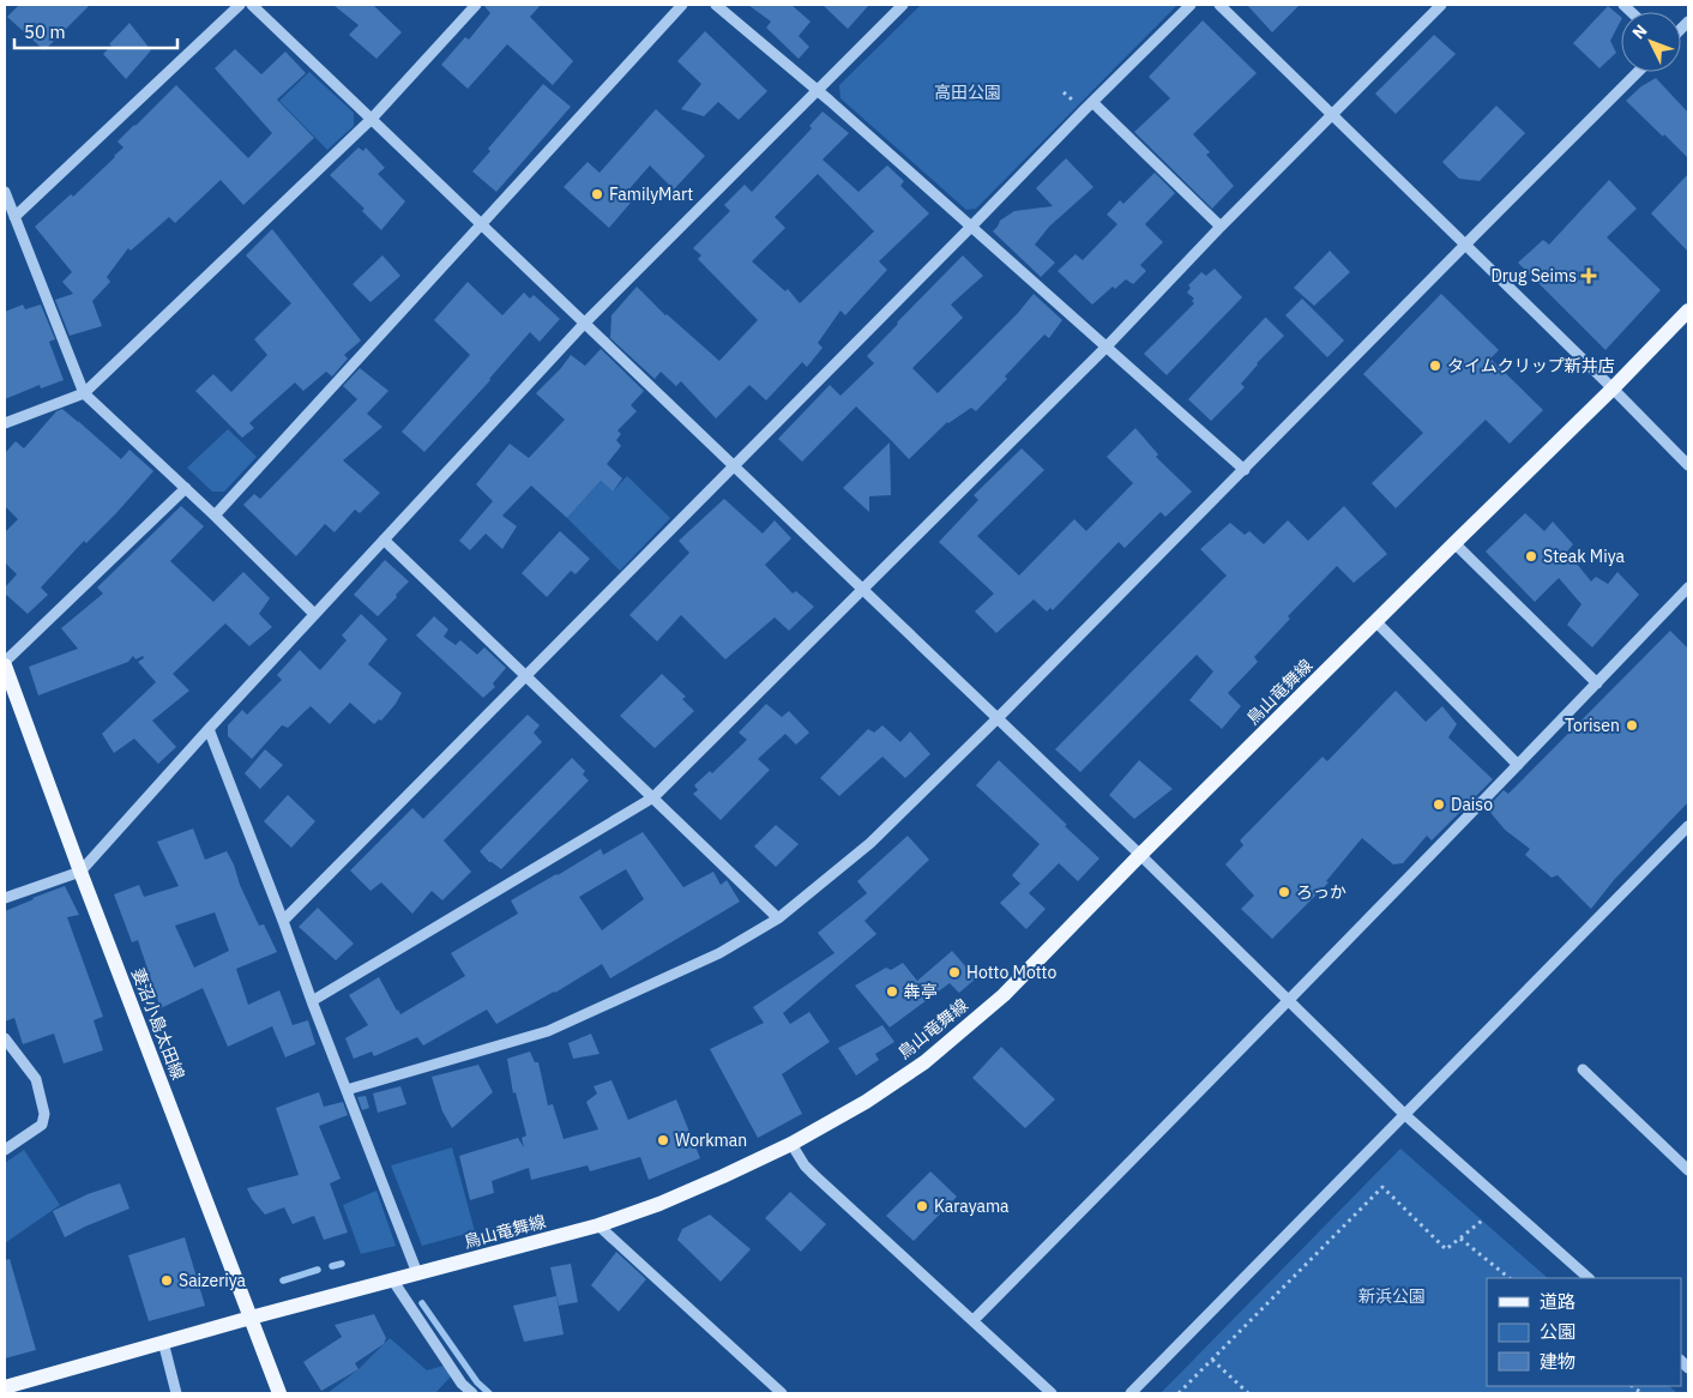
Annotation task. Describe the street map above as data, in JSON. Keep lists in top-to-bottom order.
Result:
{
  "streets": {
    "main road": ["鳥山竜舞線", "妻沼小島太田線"]
  },
  "crossings": [
    ["鳥山竜舞線", "妻沼小島太田線"]
  ],
  "parks": ["高田公園", "新浜公園"],
  "places": {
    "other": [
      "FamilyMart",
      "タイムクリップ新井店",
      "Steak Miya",
      "Torisen",
      "Daiso",
      "ろっか",
      "Hotto Motto",
      "犇亭",
      "Workman",
      "Karayama",
      "Saizeriya"
    ],
    "health": ["Drug Seims"]
  },
  "legend": ["道路", "公園", "建物"],
  "scale_bar": "50 m",
  "north": "top left"
}
